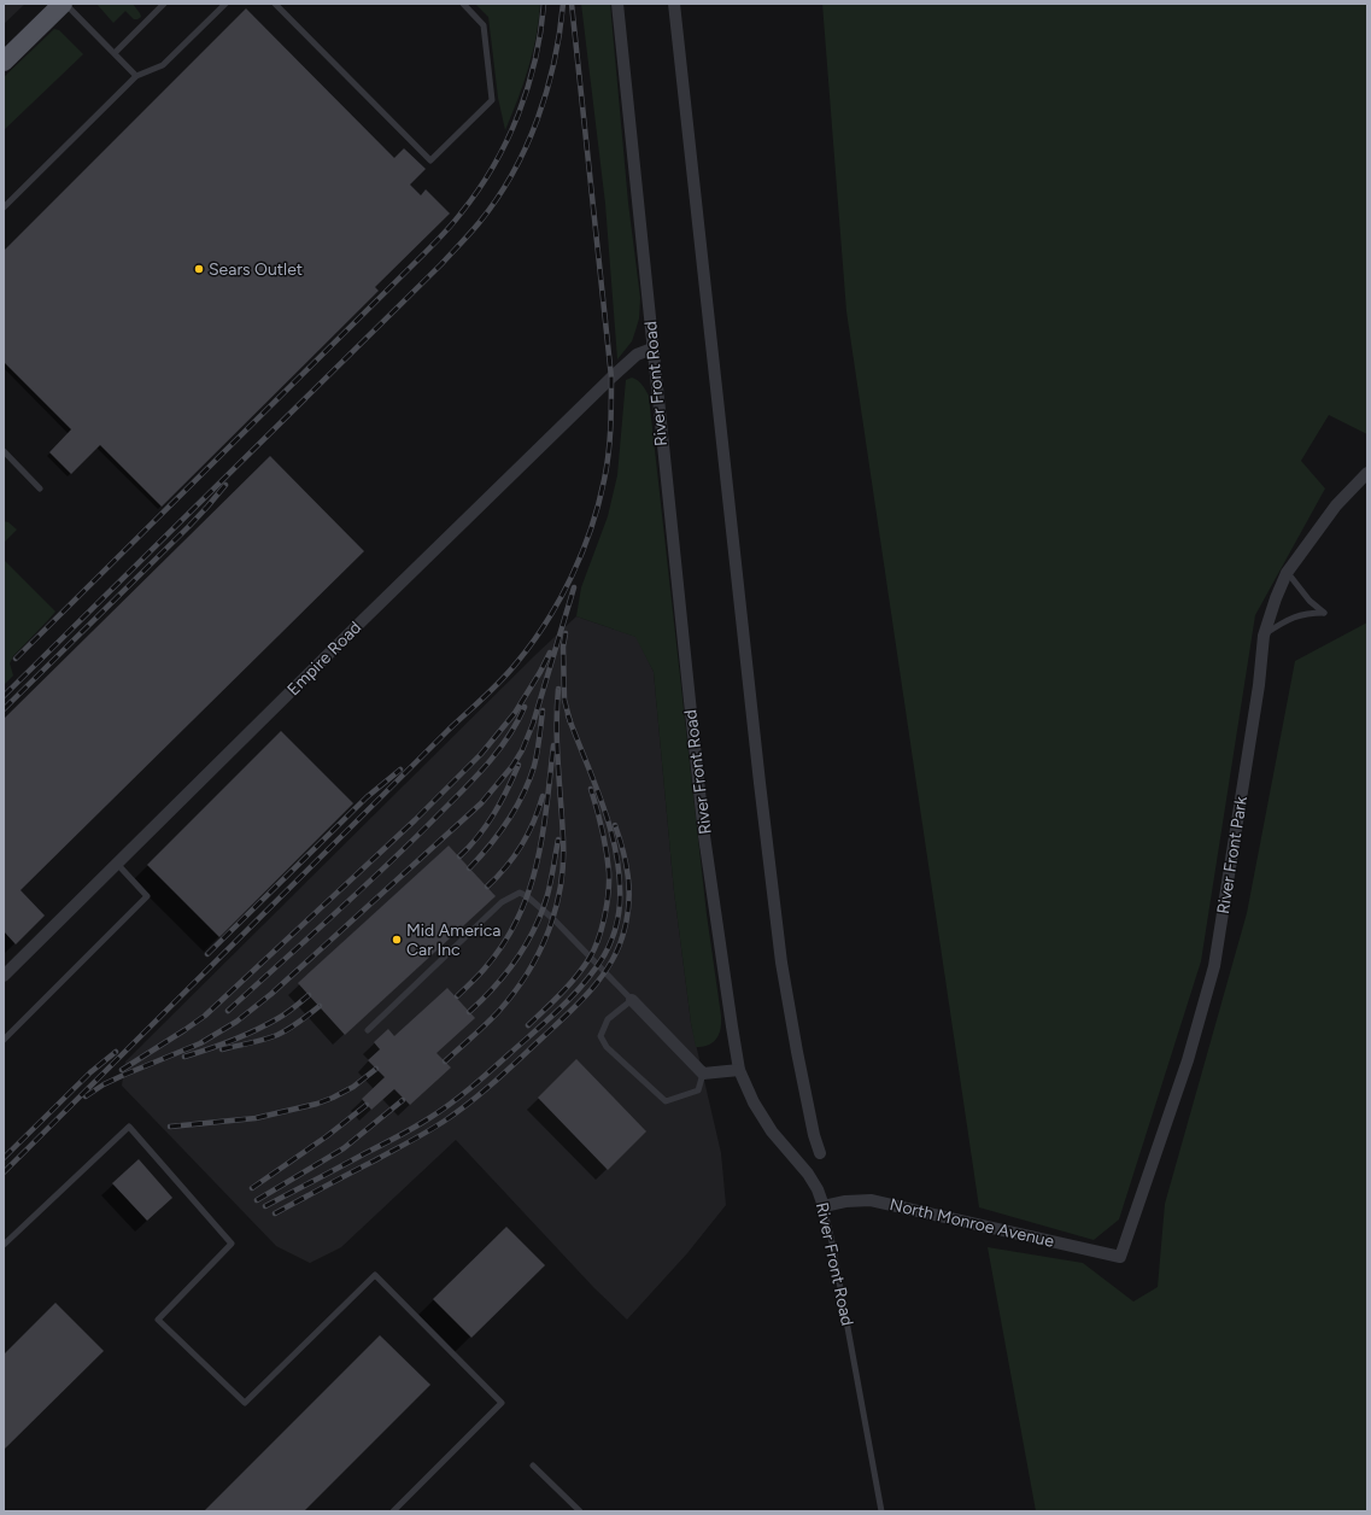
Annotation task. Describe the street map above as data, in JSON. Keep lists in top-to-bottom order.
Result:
{
  "streets": {
    "street": [
      "River Front Road",
      "Empire Road",
      "River Front Park",
      "North Monroe Avenue"
    ]
  },
  "crossings": [
    ["River Front Road", "Empire Road"],
    ["River Front Road", "North Monroe Avenue"],
    ["River Front Park", "North Monroe Avenue"]
  ],
  "places": ["Sears Outlet", "Mid America Car Inc"]
}
